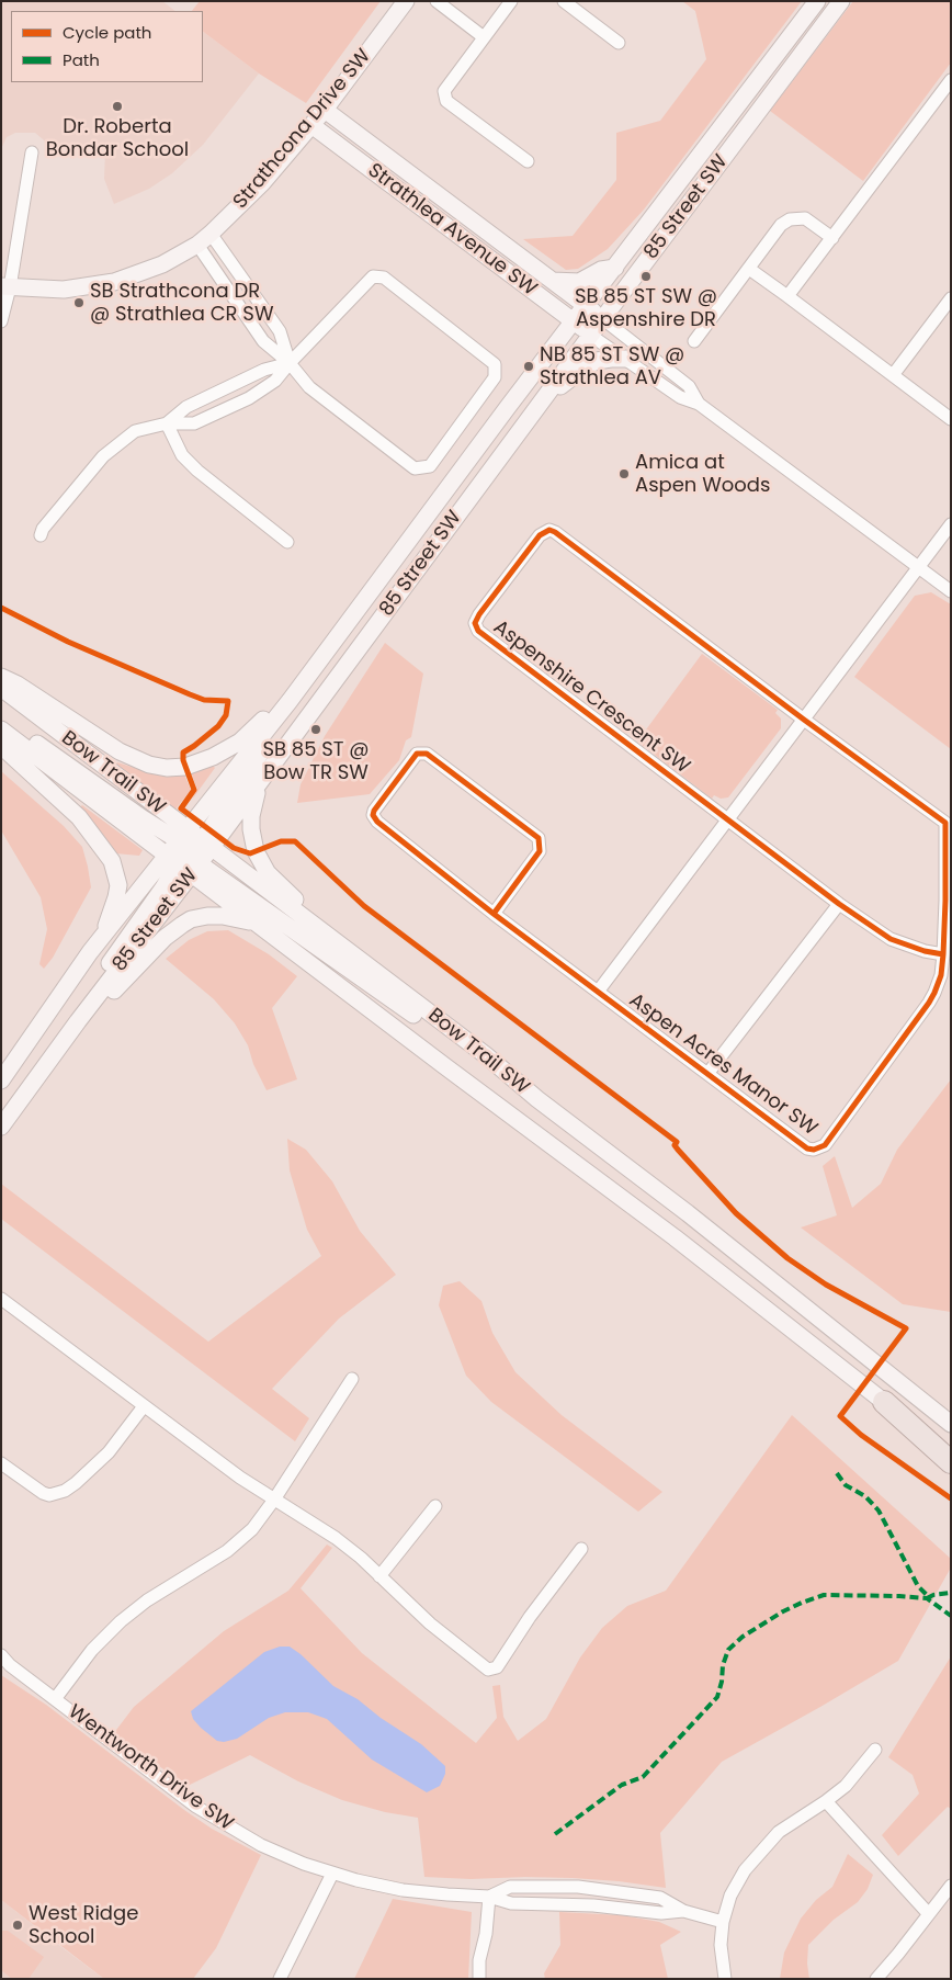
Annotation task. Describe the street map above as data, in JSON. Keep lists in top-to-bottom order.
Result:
{
  "streets": {
    "main road": [
      "Strathcona Drive SW",
      "85 Street SW",
      "Strathlea Avenue SW",
      "Bow Trail SW"
    ],
    "street": ["Aspenshire Crescent SW", "Aspen Acres Manor SW", "Wentworth Drive SW"]
  },
  "crossings": [
    ["Strathcona Drive SW", "Strathlea Avenue SW"],
    ["85 Street SW", "Strathlea Avenue SW"],
    ["85 Street SW", "Bow Trail SW"],
    ["Aspenshire Crescent SW", "Aspen Acres Manor SW"]
  ],
  "places": [
    "Dr. Roberta Bondar School",
    "SB 85 ST SW @ Aspenshire DR",
    "SB Strathcona DR @ Strathlea CR SW",
    "NB 85 ST SW @ Strathlea AV",
    "Amica at Aspen Woods",
    "SB 85 ST @ Bow TR SW",
    "West Ridge School"
  ],
  "legend": ["Cycle path", "Path"]
}
